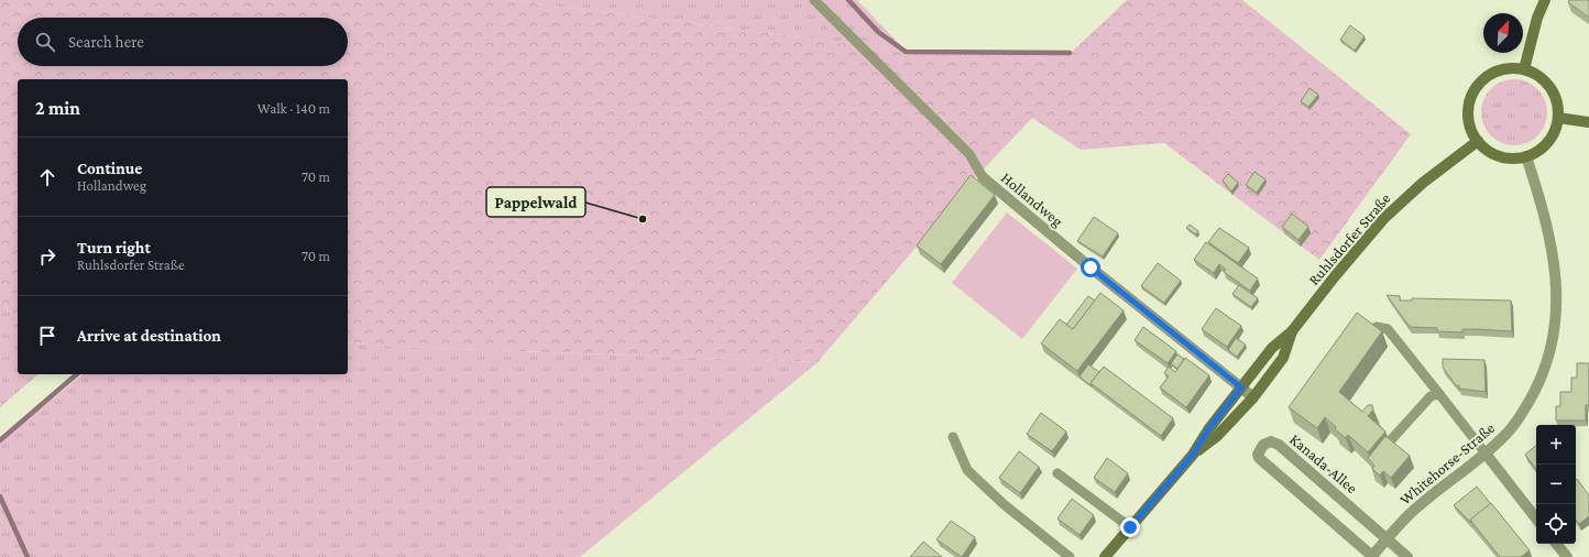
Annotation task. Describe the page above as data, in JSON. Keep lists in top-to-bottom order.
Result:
{
  "streets": {
    "main road": ["Ruhlsdorfer Straße"],
    "street": ["Hollandweg", "Kanada-Allee", "Whitehorse-Straße"]
  },
  "crossings": [
    ["Hollandweg", "Ruhlsdorfer Straße"],
    ["Ruhlsdorfer Straße", "Whitehorse-Straße"],
    ["Kanada-Allee", "Whitehorse-Straße"]
  ],
  "places": ["Pappelwald"],
  "north": "top right",
  "page": {
    "search": "Search here",
    "heading": ["2 min", "Walk · 140 m"],
    "list": [
      ["Continue", "Hollandweg", "70 m"],
      ["Turn right", "Ruhlsdorfer Straße", "70 m"],
      "Arrive at destination"
    ],
    "map_buttons": ["+", "−"]
  }
}
